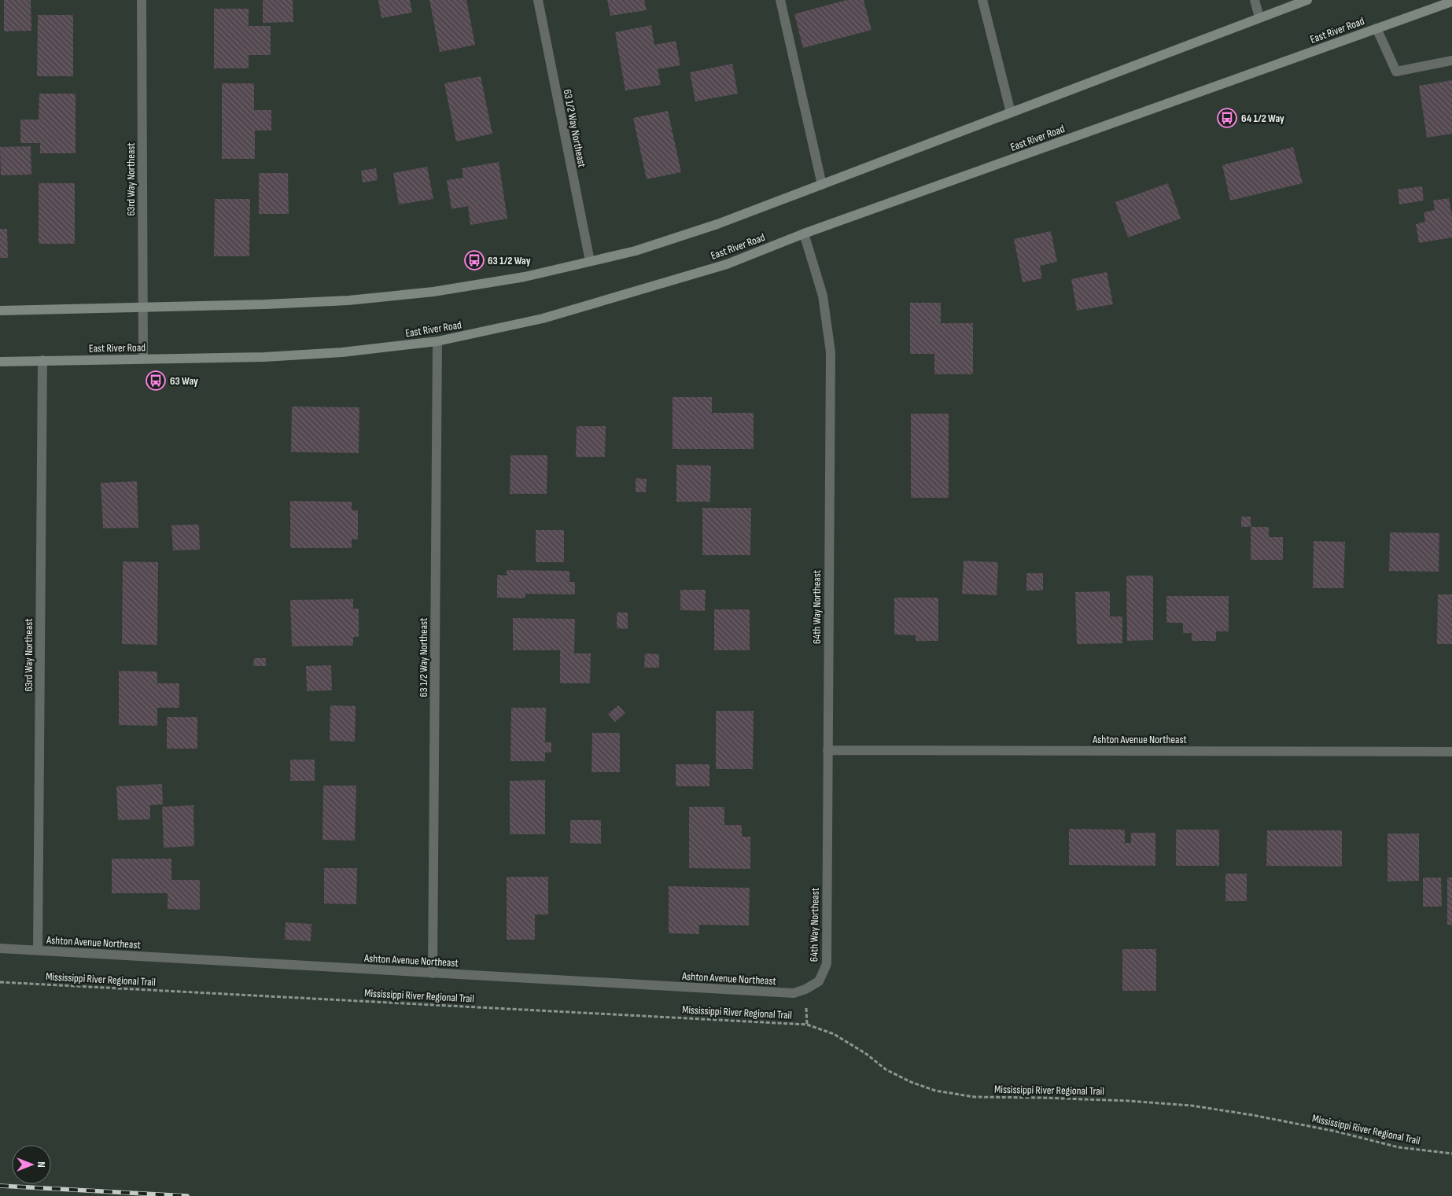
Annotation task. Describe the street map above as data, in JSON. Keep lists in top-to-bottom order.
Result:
{
  "streets": {
    "main road": ["East River Road"],
    "street": [
      "63 1/2 Way Northeast",
      "63rd Way Northeast",
      "64th Way Northeast",
      "Ashton Avenue Northeast"
    ],
    "path": ["Mississippi River Regional Trail"]
  },
  "crossings": [
    ["East River Road", "63 1/2 Way Northeast"],
    ["East River Road", "63rd Way Northeast"],
    ["East River Road", "64th Way Northeast"],
    ["63 1/2 Way Northeast", "Ashton Avenue Northeast"],
    ["63rd Way Northeast", "Ashton Avenue Northeast"],
    ["64th Way Northeast", "Ashton Avenue Northeast"]
  ],
  "places": {
    "bus stop": ["64 1/2 Way", "63 1/2 Way", "63 Way"]
  },
  "north": "right"
}
